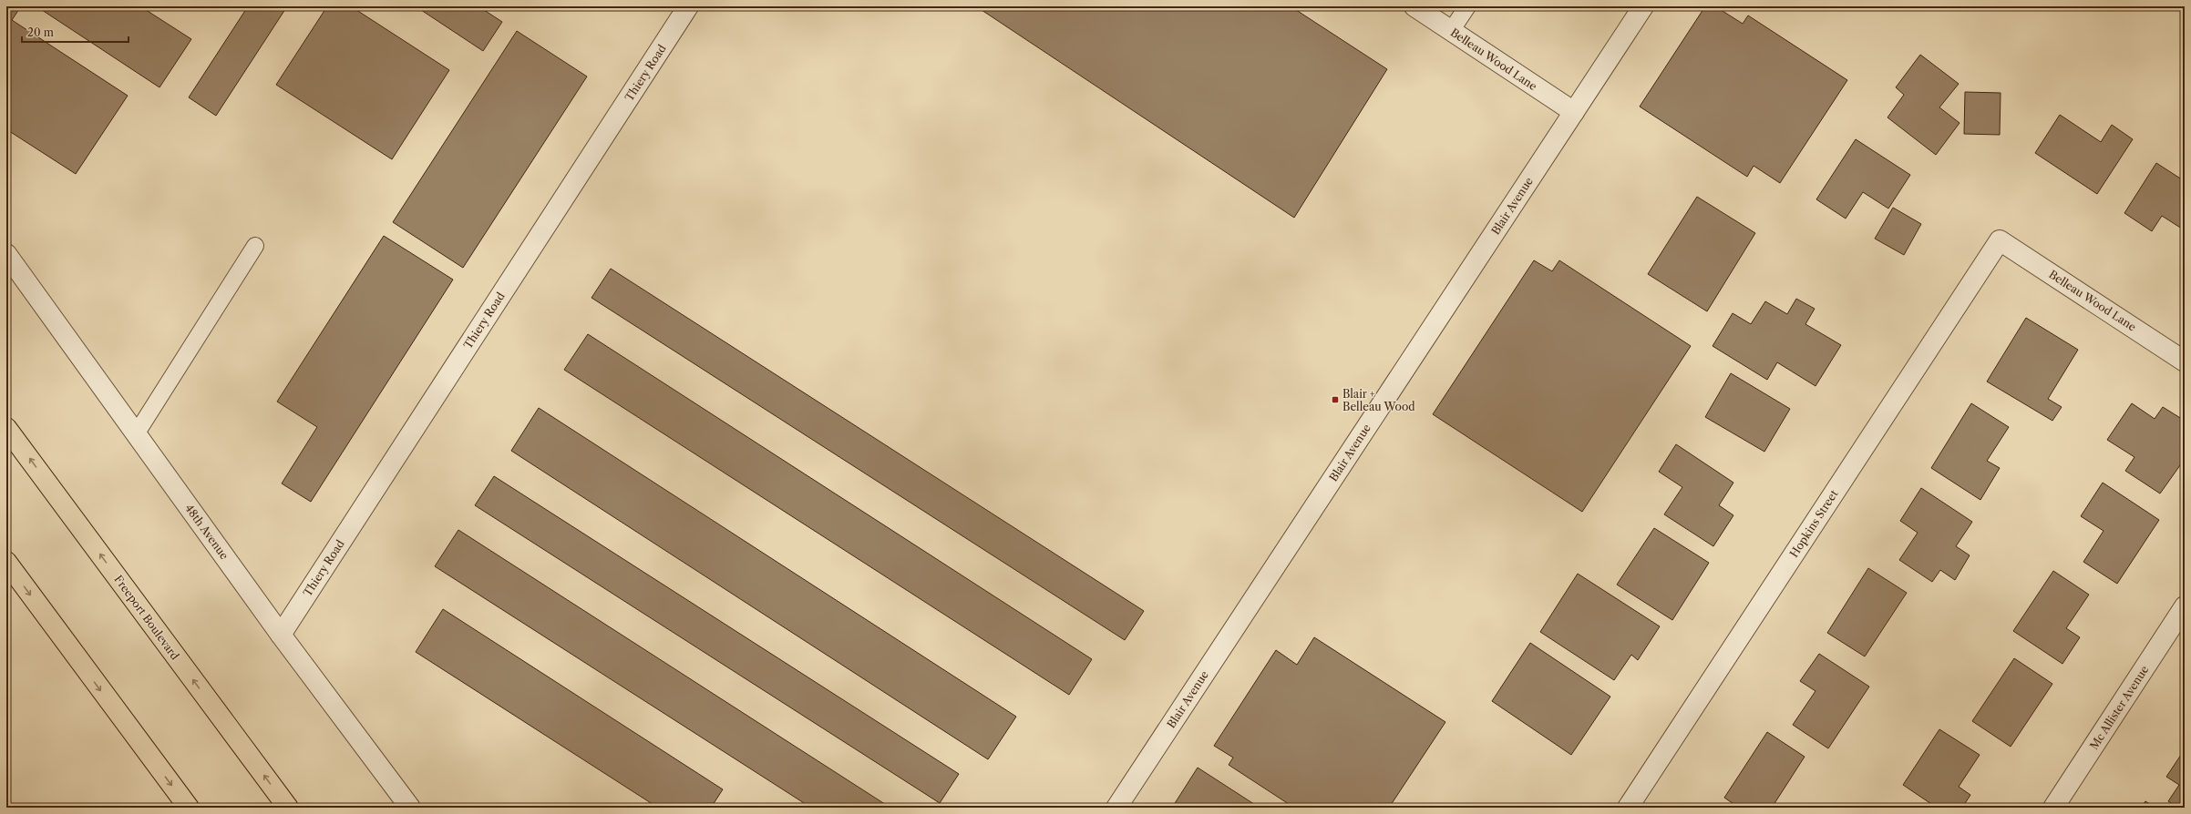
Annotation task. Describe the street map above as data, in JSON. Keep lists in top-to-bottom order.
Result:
{
  "streets": {
    "main road": ["Freeport Boulevard"],
    "street": [
      "Belleau Wood Lane",
      "Thiery Road",
      "Blair Avenue",
      "Hopkins Street",
      "48th Avenue",
      "Mc Allister Avenue"
    ]
  },
  "crossings": [
    ["Belleau Wood Lane", "Blair Avenue"],
    ["Belleau Wood Lane", "Hopkins Street"],
    ["Thiery Road", "48th Avenue"]
  ],
  "places": {
    "transit": ["Blair + Belleau Wood"]
  },
  "scale_bar": "20 m"
}
